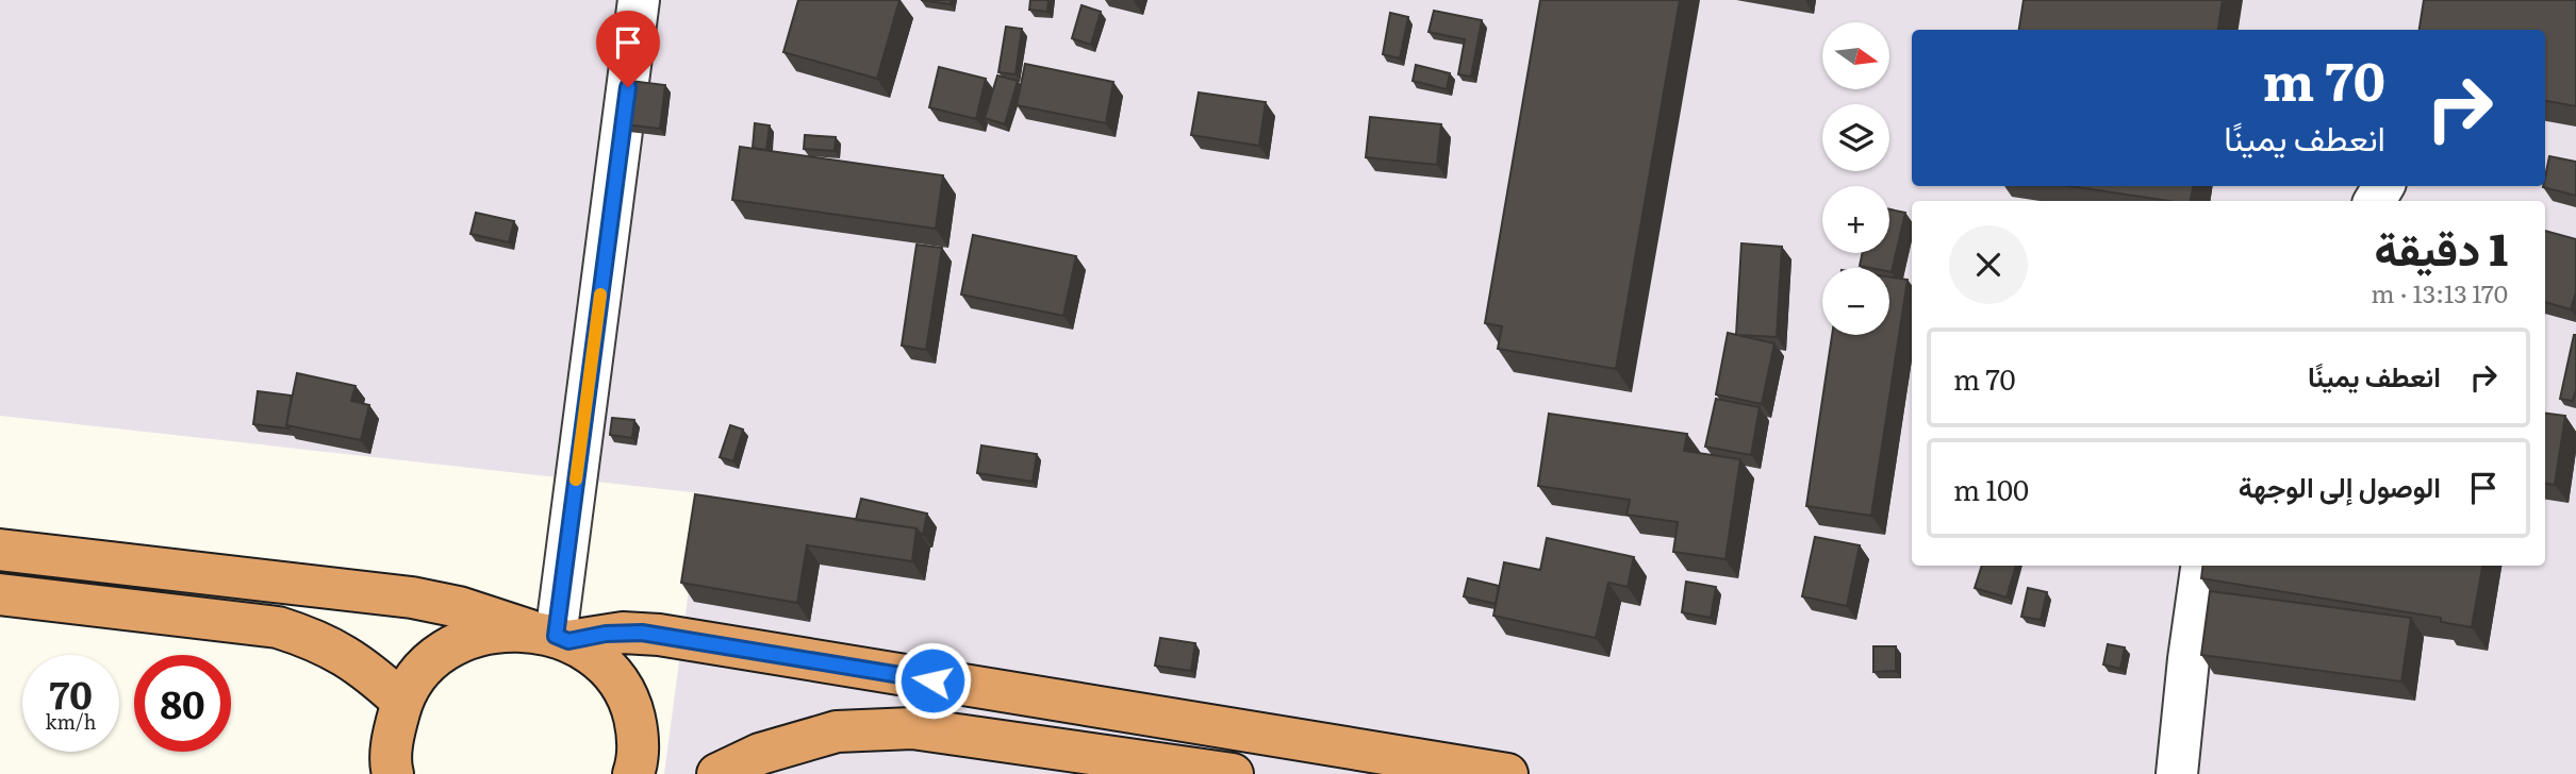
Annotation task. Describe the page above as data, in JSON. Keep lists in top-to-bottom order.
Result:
{
  "north": "right",
  "page": {
    "map_buttons": ["+", "−"],
    "turn": ["70 m", "انعطف يمينًا"],
    "heading": ["1 دقيقة", "170 m · 13:13"],
    "list": [
      {
        "name": "انعطف يمينًا",
        "value": "70 m"
      },
      {
        "name": "الوصول إلى الوجهة",
        "value": "100 m"
      }
    ],
    "speed": "70 km/h",
    "limit": "80"
  }
}
